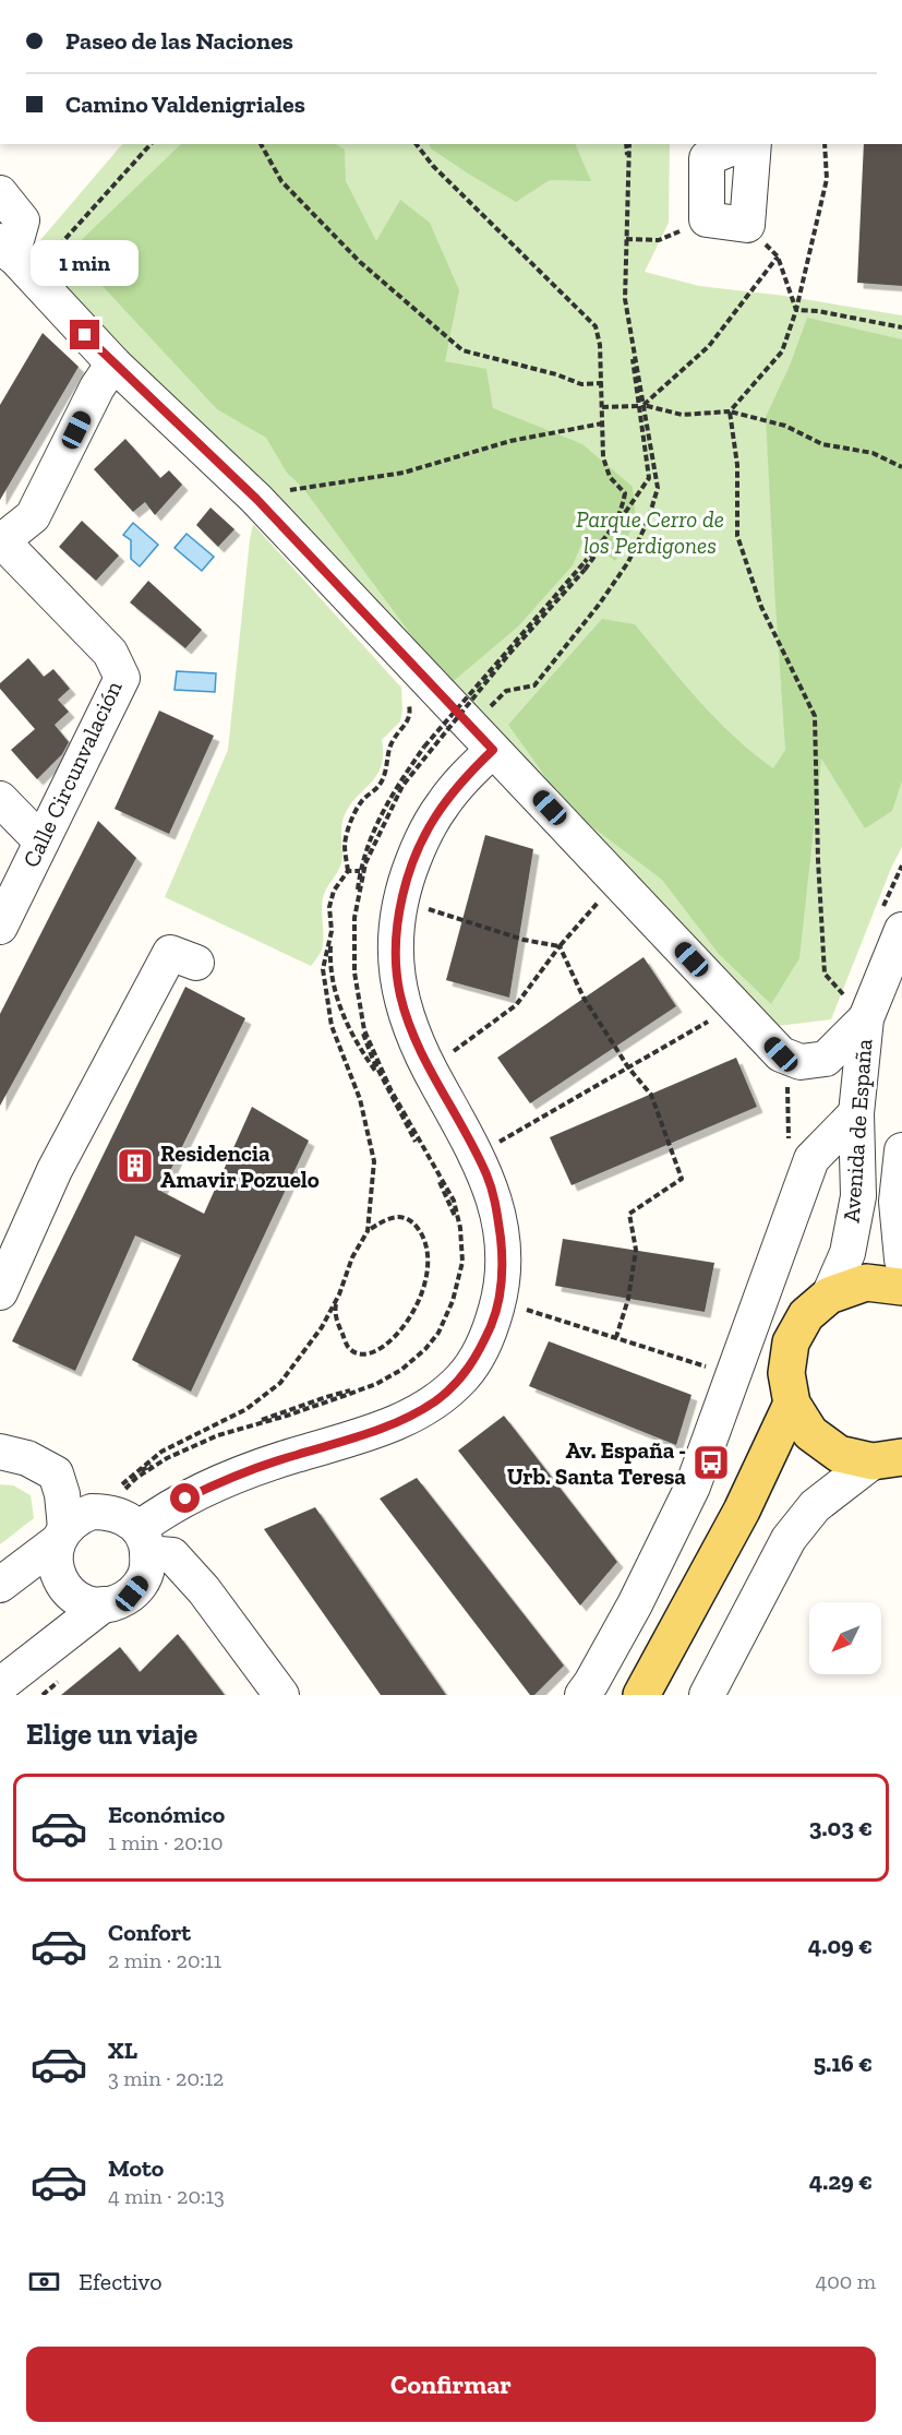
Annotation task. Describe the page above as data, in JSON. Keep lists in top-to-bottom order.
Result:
{
  "streets": {
    "street": ["Calle Circunvalación", "Avenida de España"]
  },
  "parks": ["Parque Cerro de los Perdigones"],
  "places": {
    "building": ["Residencia Amavir Pozuelo"],
    "bus stop": ["Av. España - Urb. Santa Teresa"]
  },
  "north": "bottom left",
  "page": {
    "banner": ["Paseo de las Naciones", "Camino Valdenigriales"],
    "bubble": "1 min",
    "heading": "Elige un viaje",
    "list": [
      {
        "name": "Económico",
        "note": "1 min · 20:10",
        "value": "3.03 €"
      },
      {
        "name": "Confort",
        "note": "2 min · 20:11",
        "value": "4.09 €"
      },
      {
        "name": "XL",
        "note": "3 min · 20:12",
        "value": "5.16 €"
      },
      {
        "name": "Moto",
        "note": "4 min · 20:13",
        "value": "4.29 €"
      }
    ],
    "pay": ["Efectivo", "400 m"],
    "buttons": "Confirmar"
  }
}
